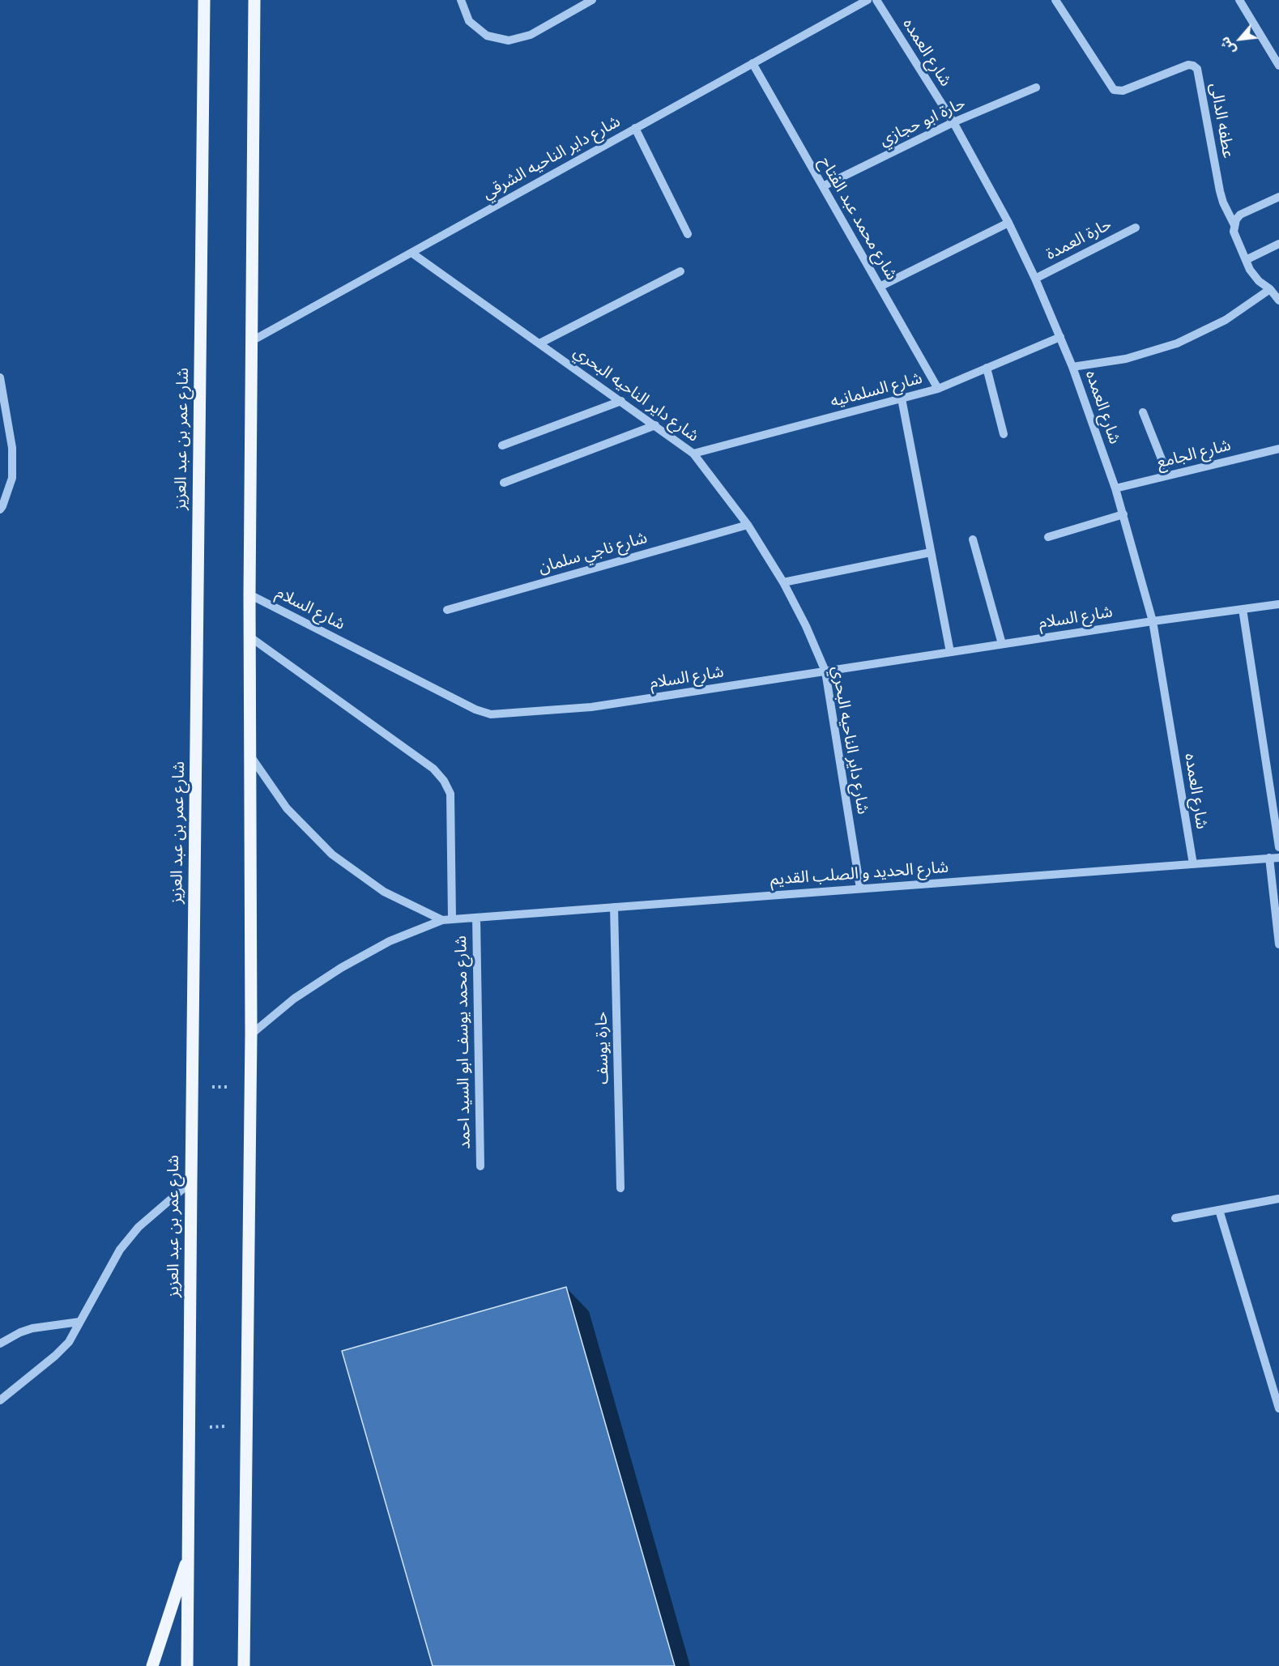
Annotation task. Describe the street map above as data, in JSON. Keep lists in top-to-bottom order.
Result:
{
  "streets": {
    "main road": ["شارع عمر بن عبد العزيز"],
    "street": [
      "شارع العمده",
      "عطفه الدالى",
      "حارة ابو حجازي",
      "شارع داير الناحيه الشرقي",
      "شارع محمد عبد الفتاح",
      "حارة العمدة",
      "شارع السلمانيه",
      "شارع داير الناحيه البحري",
      "شارع الجامع",
      "شارع ناجي سلمان",
      "شارع السلام",
      "شارع الحديد و الصلب القديم",
      "شارع محمد يوسف ابو السيد احمد",
      "حارة يوسف"
    ]
  },
  "crossings": [
    ["شارع العمده", "حارة ابو حجازي"],
    ["شارع العمده", "حارة العمدة"],
    ["شارع العمده", "شارع السلمانيه"],
    ["شارع العمده", "شارع الجامع"],
    ["شارع العمده", "شارع السلام"],
    ["شارع العمده", "شارع الحديد و الصلب القديم"],
    ["حارة ابو حجازي", "شارع محمد عبد الفتاح"],
    ["شارع داير الناحيه الشرقي", "شارع محمد عبد الفتاح"],
    ["شارع داير الناحيه الشرقي", "شارع داير الناحيه البحري"],
    ["شارع محمد عبد الفتاح", "شارع السلمانيه"],
    ["شارع السلمانيه", "شارع داير الناحيه البحري"],
    ["شارع داير الناحيه البحري", "شارع ناجي سلمان"],
    ["شارع داير الناحيه البحري", "شارع السلام"],
    ["شارع داير الناحيه البحري", "شارع الحديد و الصلب القديم"],
    ["شارع الحديد و الصلب القديم", "شارع محمد يوسف ابو السيد احمد"],
    ["شارع الحديد و الصلب القديم", "حارة يوسف"]
  ],
  "north": "bottom left"
}
